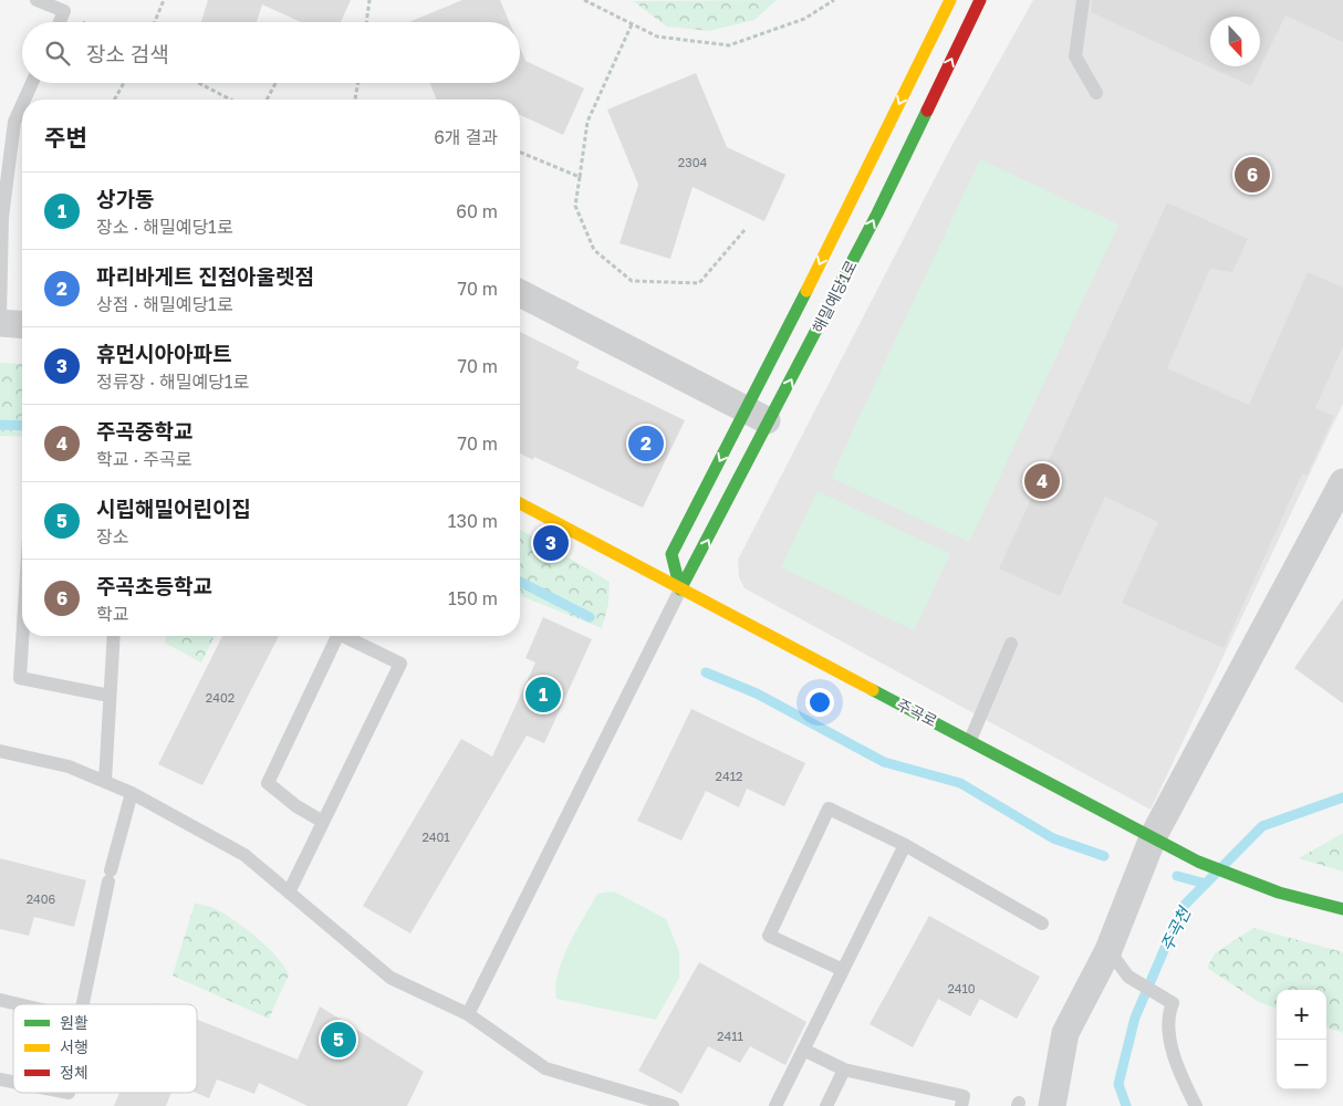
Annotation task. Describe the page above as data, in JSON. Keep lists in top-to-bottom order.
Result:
{
  "streets": {
    "street": ["해밀예당1로", "주곡로"]
  },
  "crossings": [
    ["해밀예당1로", "주곡로"]
  ],
  "water": ["주곡천"],
  "house_numbers": [
    "2304",
    "2402",
    "2412",
    "2401",
    "2406",
    "2410",
    "2411"
  ],
  "legend": ["원활", "서행", "정체"],
  "north": "bottom",
  "page": {
    "search": "장소 검색",
    "heading": ["주변", "6개 결과"],
    "pins": [
      "6",
      "2",
      "4",
      "3",
      "1",
      "5"
    ],
    "list": [
      {
        "mark": "1",
        "name": "상가동",
        "note": "장소 · 해밀예당1로",
        "value": "60 m"
      },
      {
        "mark": "2",
        "name": "파리바게트 진접아울렛점",
        "note": "상점 · 해밀예당1로",
        "value": "70 m"
      },
      {
        "mark": "3",
        "name": "휴먼시아아파트",
        "note": "정류장 · 해밀예당1로",
        "value": "70 m"
      },
      {
        "mark": "4",
        "name": "주곡중학교",
        "note": "학교 · 주곡로",
        "value": "70 m"
      },
      {
        "mark": "5",
        "name": "시립해밀어린이집",
        "note": "장소",
        "value": "130 m"
      },
      {
        "mark": "6",
        "name": "주곡초등학교",
        "note": "학교",
        "value": "150 m"
      }
    ],
    "map_buttons": ["+", "−"]
  }
}
